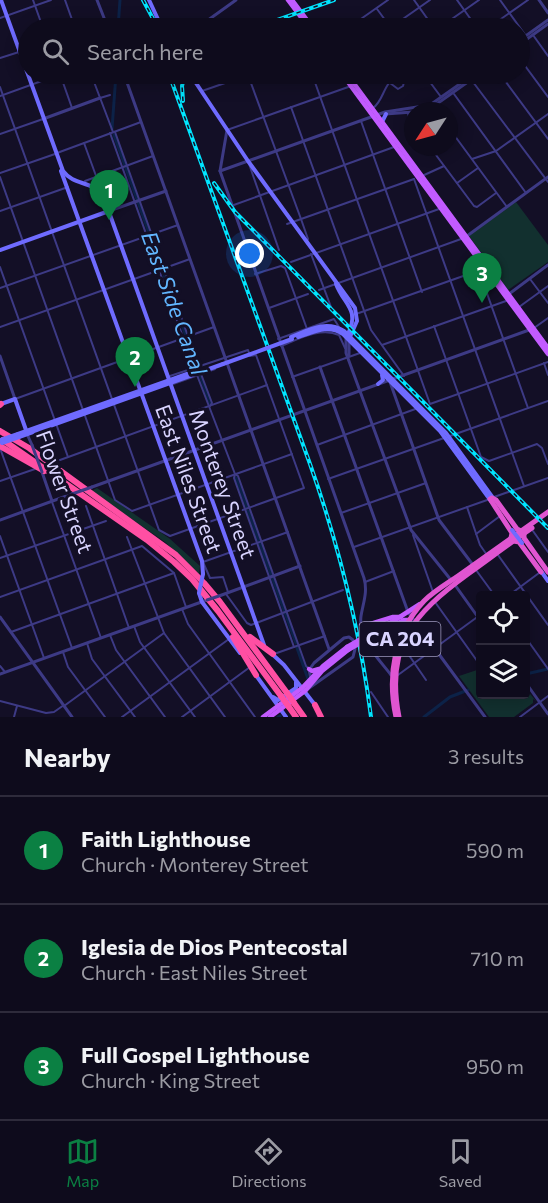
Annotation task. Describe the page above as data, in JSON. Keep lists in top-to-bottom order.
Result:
{
  "streets": {
    "highway": ["CA 204"],
    "main road": ["East Niles Street", "Monterey Street", "Flower Street"]
  },
  "crossings": [
    ["East Niles Street", "Monterey Street"]
  ],
  "water": ["East Side Canal"],
  "north": "bottom left",
  "page": {
    "search": "Search here",
    "pins": ["1", "3", "2"],
    "heading": ["Nearby", "3 results"],
    "list": [
      {
        "mark": "1",
        "name": "Faith Lighthouse",
        "note": "Church · Monterey Street",
        "value": "590 m"
      },
      {
        "mark": "2",
        "name": "Iglesia de Dios Pentecostal",
        "note": "Church · East Niles Street",
        "value": "710 m"
      },
      {
        "mark": "3",
        "name": "Full Gospel Lighthouse",
        "note": "Church · King Street",
        "value": "950 m"
      }
    ],
    "nav": ["Map", "Directions", "Saved"]
  }
}
